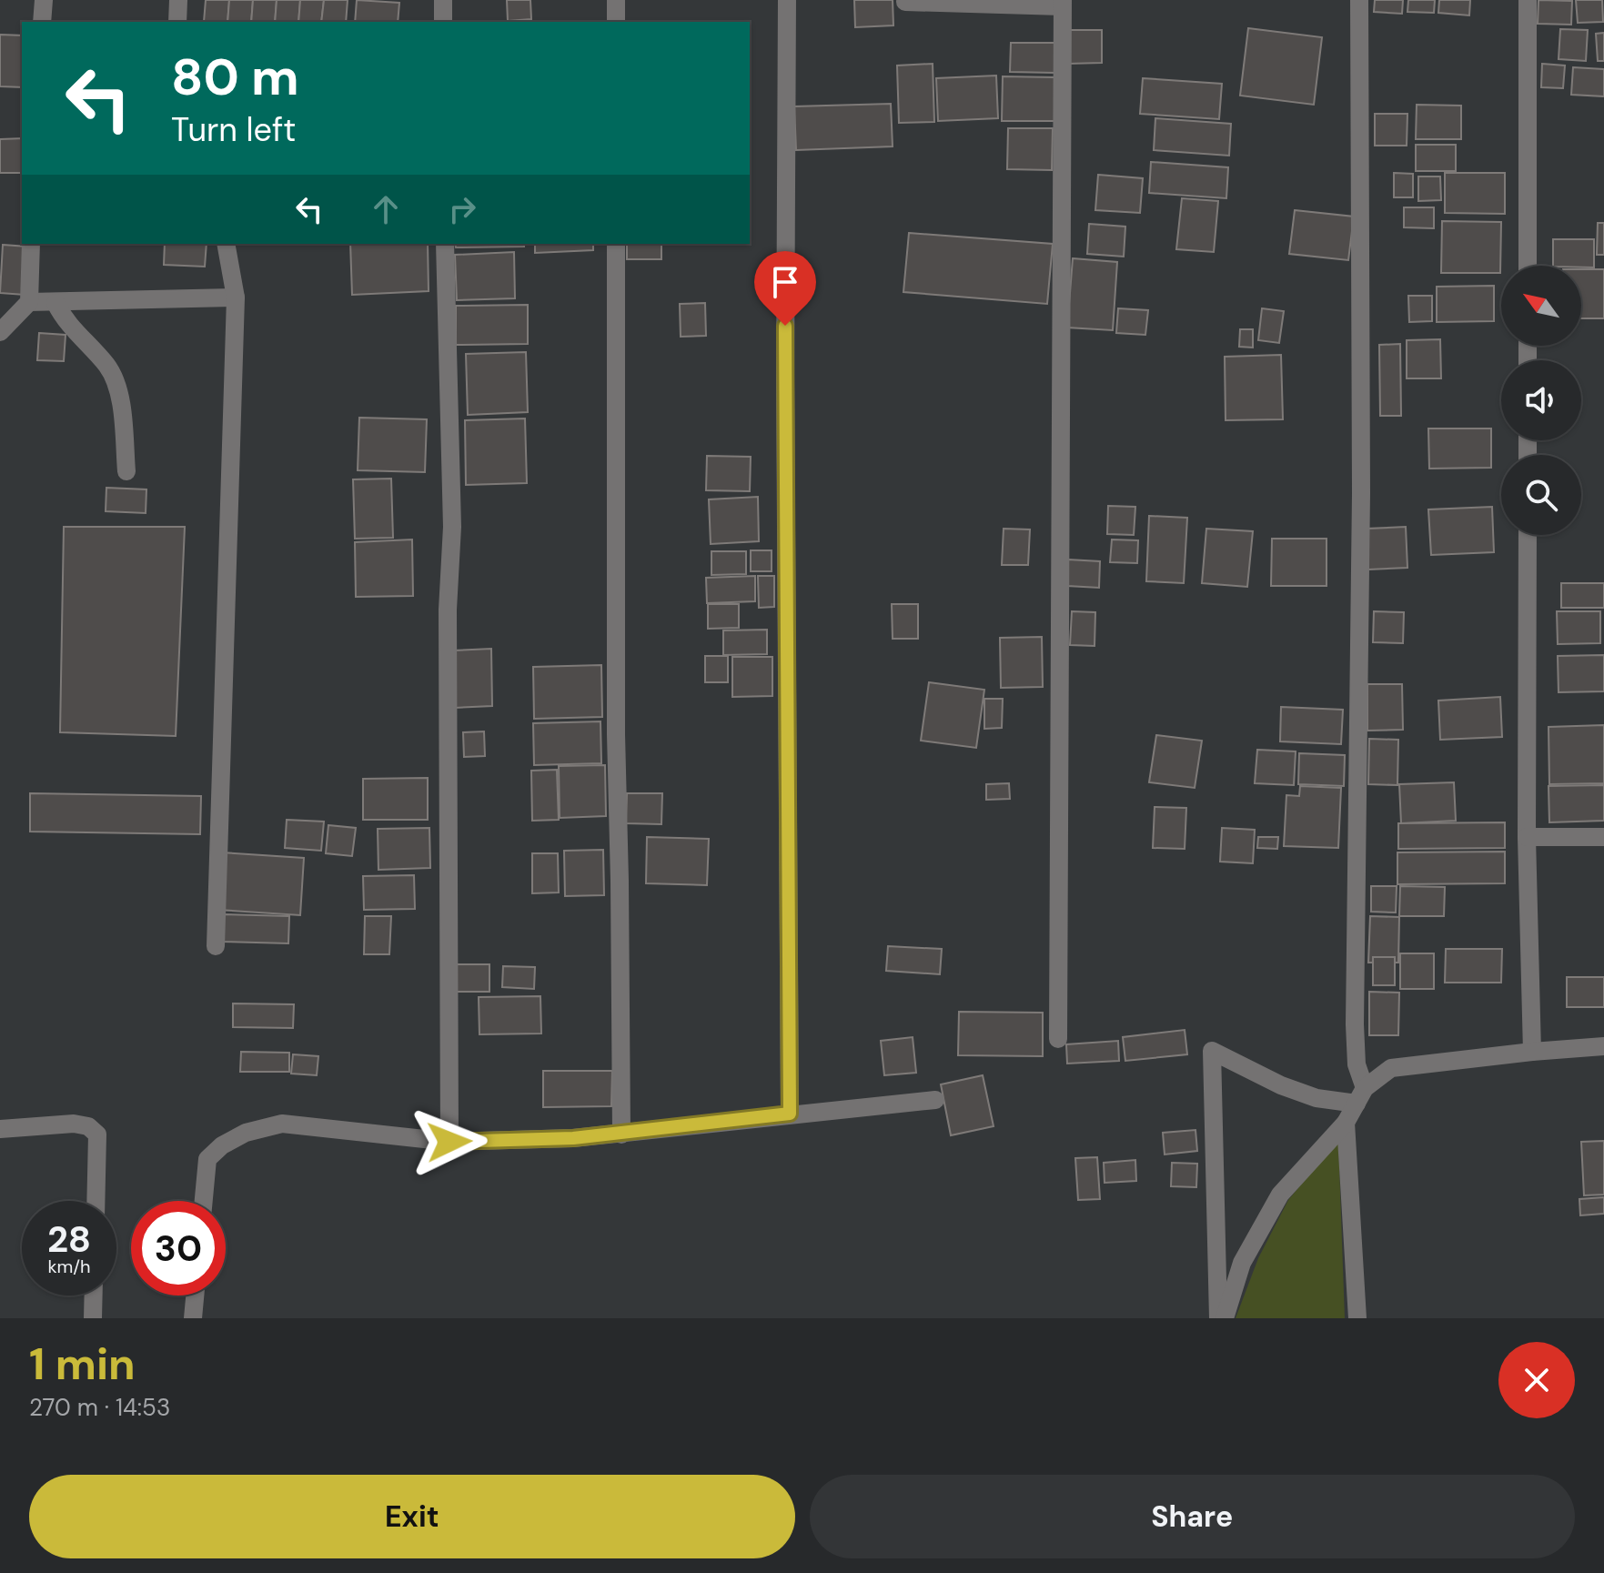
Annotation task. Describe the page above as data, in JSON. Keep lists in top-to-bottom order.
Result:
{
  "north": "top left",
  "page": {
    "turn": ["80 m", "Turn left"],
    "speed": "28 km/h",
    "limit": "30",
    "heading": ["1 min", "270 m · 14:53"],
    "buttons": ["Exit", "Share"]
  }
}
